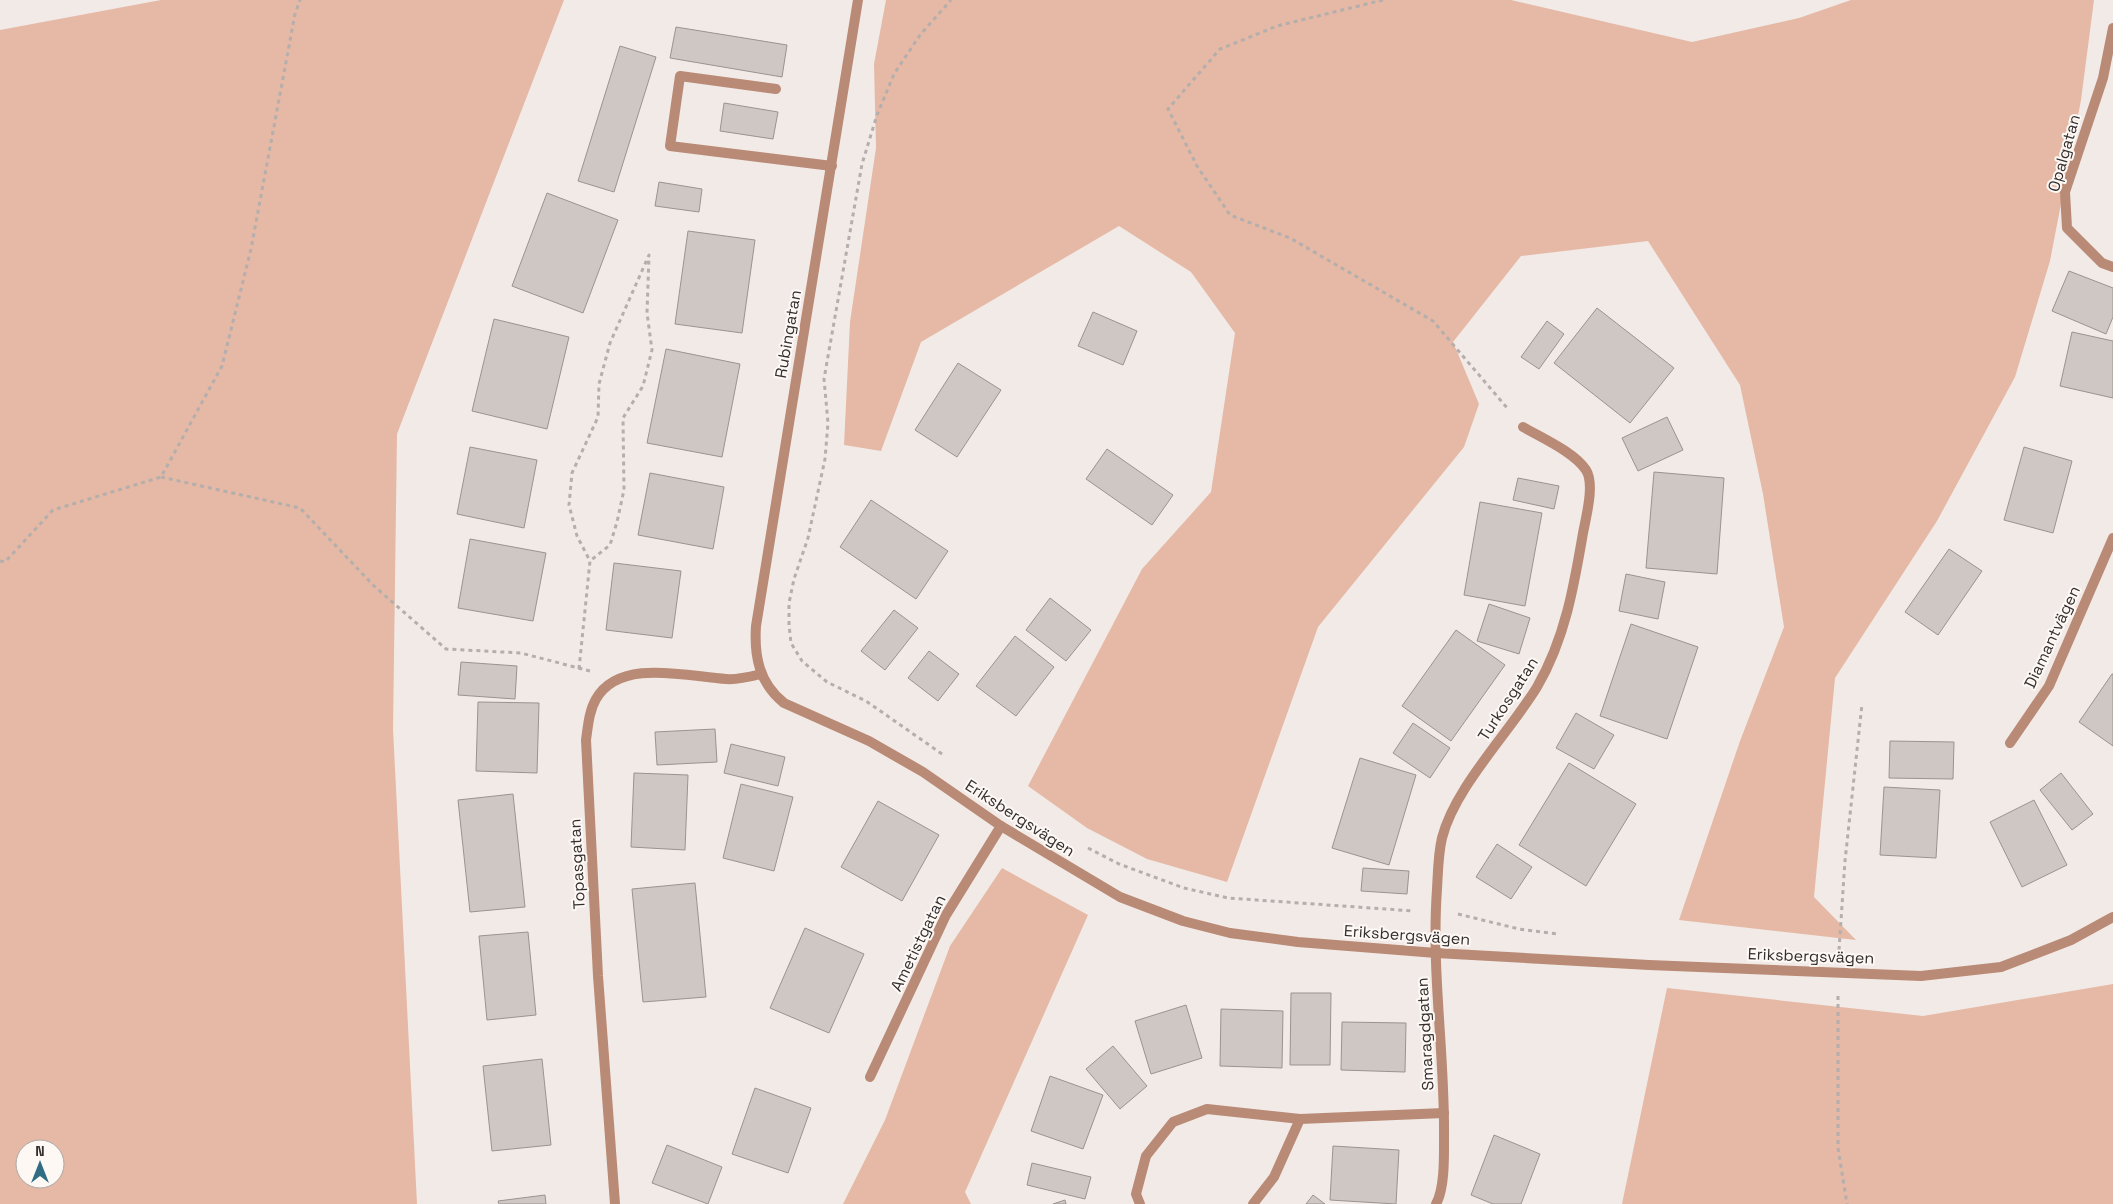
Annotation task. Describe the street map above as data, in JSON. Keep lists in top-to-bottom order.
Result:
{
  "streets": {
    "street": [
      "Opalgatan",
      "Rubingatan",
      "Diamantvägen",
      "Turkosgatan",
      "Eriksbergsvägen",
      "Topasgatan",
      "Ametistgatan",
      "Smaragdgatan"
    ]
  },
  "crossings": [
    ["Rubingatan", "Eriksbergsvägen"],
    ["Rubingatan", "Topasgatan"],
    ["Turkosgatan", "Eriksbergsvägen"],
    ["Turkosgatan", "Smaragdgatan"],
    ["Eriksbergsvägen", "Topasgatan"],
    ["Eriksbergsvägen", "Ametistgatan"],
    ["Eriksbergsvägen", "Smaragdgatan"]
  ],
  "north": "top"
}
